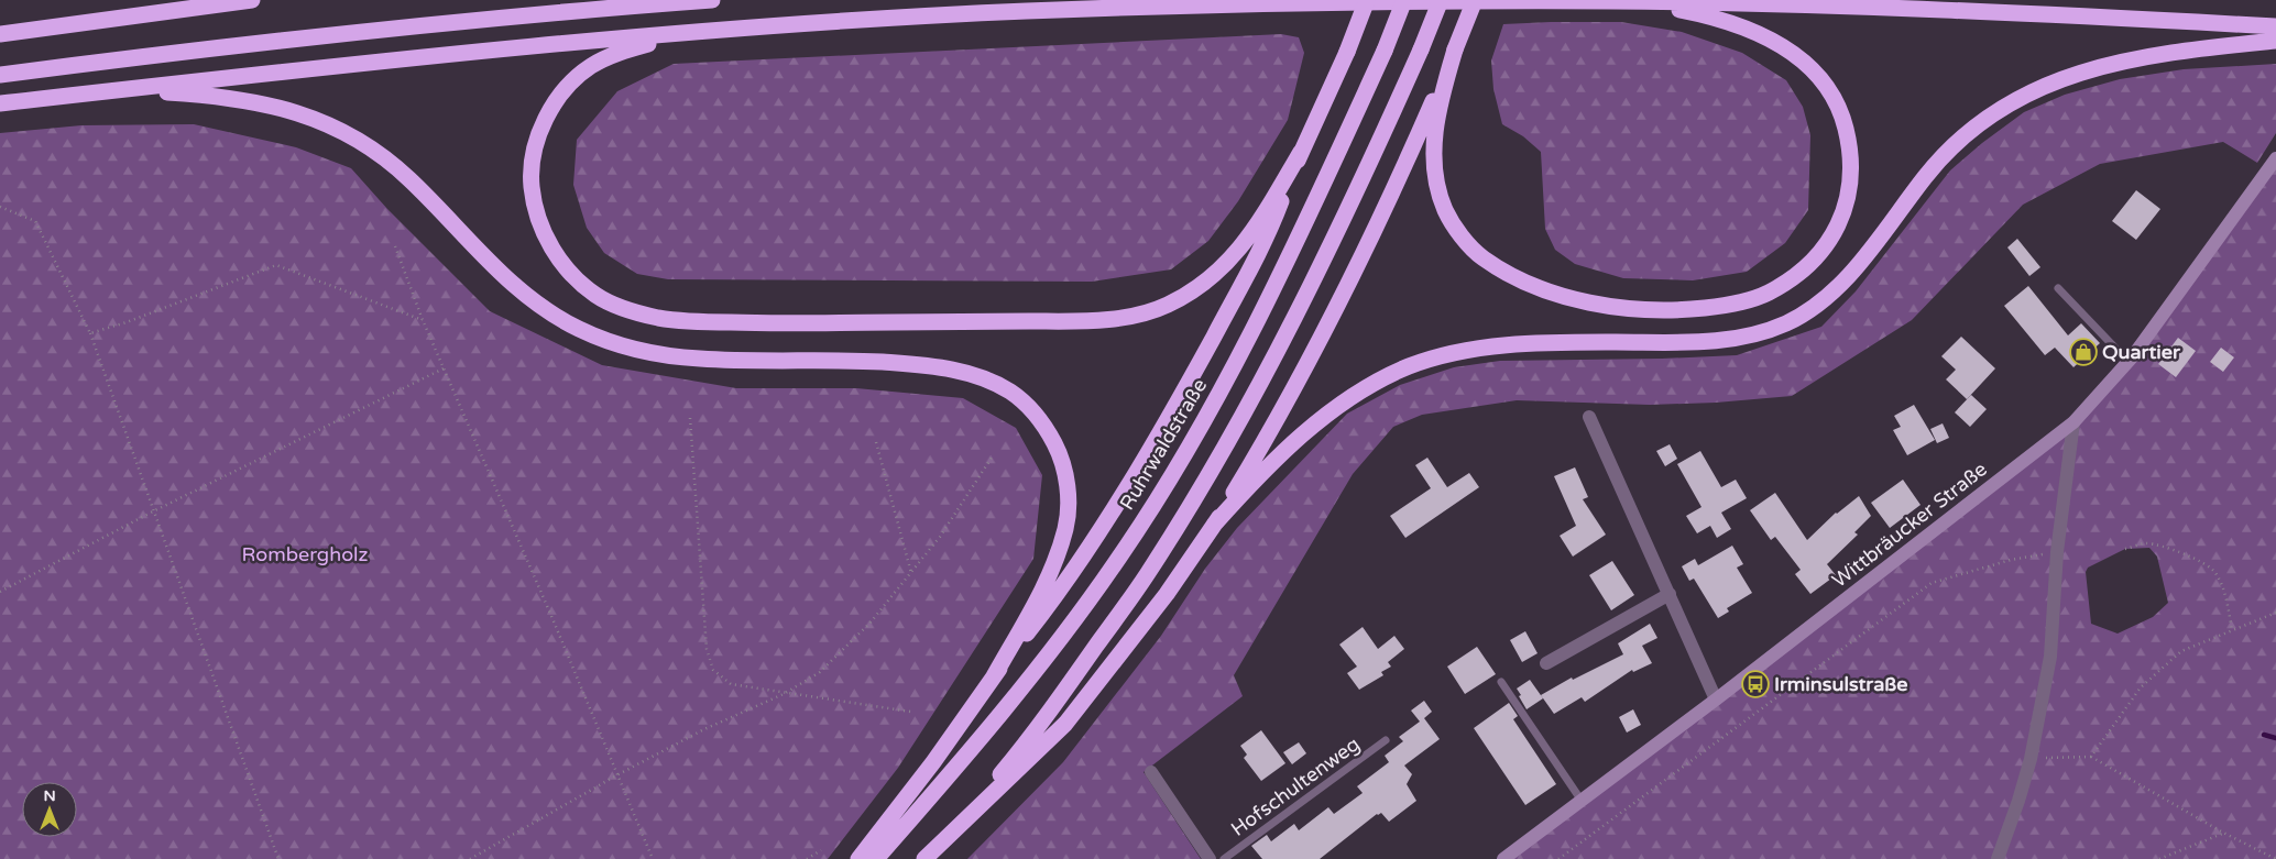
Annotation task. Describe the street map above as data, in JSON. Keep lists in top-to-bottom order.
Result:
{
  "streets": {
    "highway": ["Ruhrwaldstraße"],
    "main road": ["Wittbräucker Straße"],
    "lane": ["Hofschultenweg"]
  },
  "parks": ["Rombergholz"],
  "places": {
    "shop": ["Quartier"],
    "bus stop": ["Irminsulstraße"]
  },
  "north": "top"
}
